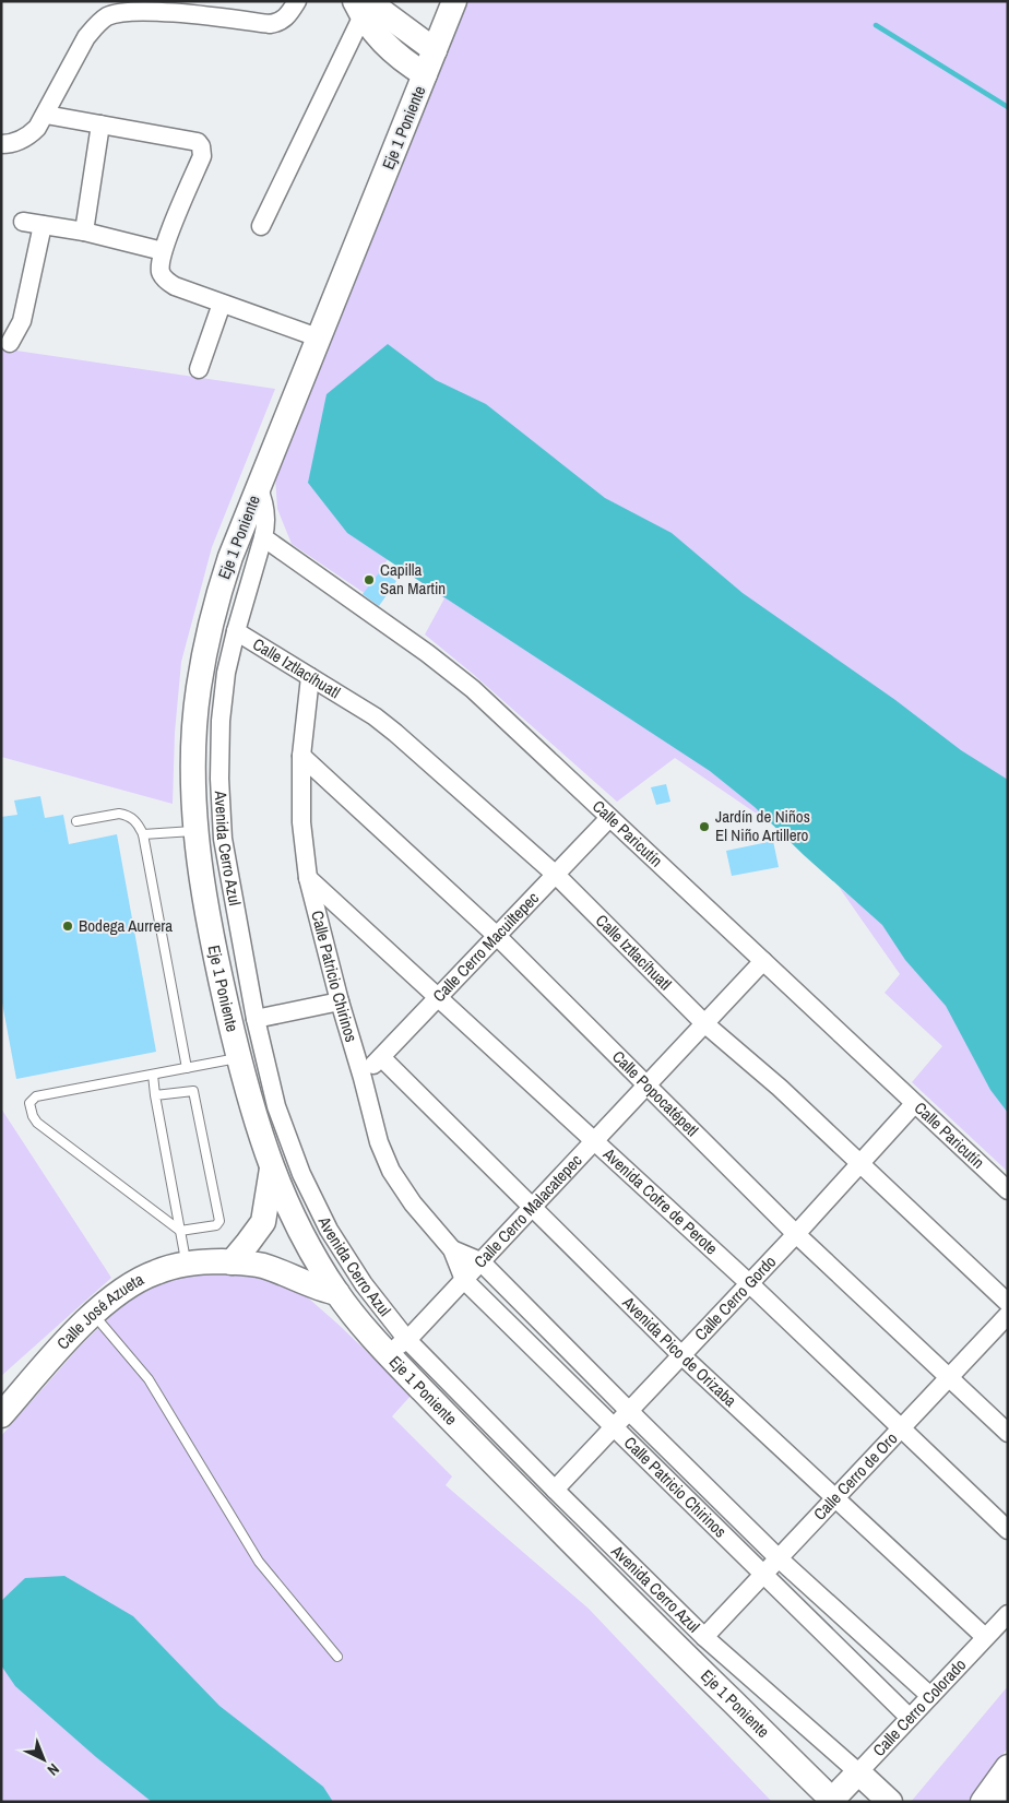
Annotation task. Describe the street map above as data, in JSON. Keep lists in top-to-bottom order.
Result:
{
  "streets": {
    "main road": [
      "Eje 1 Poniente",
      "Avenida Cerro Azul",
      "Calle José Azueta",
      "Calle Cerro Colorado"
    ],
    "street": [
      "Calle Iztlacíhuatl",
      "Calle Paricutín",
      "Calle Cerro Macuiltepec",
      "Calle Patricio Chirinos",
      "Calle Popocatépetl",
      "Avenida Cofre de Perote",
      "Calle Cerro Malacatepec",
      "Calle Cerro Gordo",
      "Avenida Pico de Orizaba",
      "Calle Cerro de Oro"
    ]
  },
  "crossings": [
    ["Eje 1 Poniente", "Calle Cerro Malacatepec"],
    ["Eje 1 Poniente", "Calle José Azueta"],
    ["Eje 1 Poniente", "Calle Cerro Colorado"],
    ["Calle Iztlacíhuatl", "Avenida Cerro Azul"],
    ["Calle Iztlacíhuatl", "Calle Cerro Macuiltepec"],
    ["Calle Iztlacíhuatl", "Calle Patricio Chirinos"],
    ["Calle Iztlacíhuatl", "Calle Cerro Malacatepec"],
    ["Calle Iztlacíhuatl", "Calle Cerro Gordo"],
    ["Calle Paricutín", "Avenida Cerro Azul"],
    ["Calle Paricutín", "Calle Cerro Macuiltepec"],
    ["Calle Paricutín", "Calle Cerro Malacatepec"],
    ["Calle Paricutín", "Calle Cerro Gordo"],
    ["Avenida Cerro Azul", "Calle Cerro Malacatepec"],
    ["Avenida Cerro Azul", "Calle Cerro Gordo"],
    ["Avenida Cerro Azul", "Calle Cerro de Oro"],
    ["Avenida Cerro Azul", "Calle Cerro Colorado"],
    ["Calle Cerro Macuiltepec", "Calle Patricio Chirinos"],
    ["Calle Cerro Macuiltepec", "Calle Popocatépetl"],
    ["Calle Cerro Macuiltepec", "Avenida Cofre de Perote"],
    ["Calle Cerro Macuiltepec", "Avenida Pico de Orizaba"],
    ["Calle Patricio Chirinos", "Calle Popocatépetl"],
    ["Calle Patricio Chirinos", "Avenida Cofre de Perote"],
    ["Calle Patricio Chirinos", "Calle Cerro Malacatepec"],
    ["Calle Patricio Chirinos", "Calle Cerro Gordo"],
    ["Calle Patricio Chirinos", "Calle Cerro de Oro"],
    ["Calle Patricio Chirinos", "Calle Cerro Colorado"],
    ["Calle Popocatépetl", "Calle Cerro Malacatepec"],
    ["Calle Popocatépetl", "Calle Cerro Gordo"],
    ["Calle Popocatépetl", "Calle Cerro de Oro"],
    ["Avenida Cofre de Perote", "Calle Cerro Malacatepec"],
    ["Avenida Cofre de Perote", "Calle Cerro Gordo"],
    ["Avenida Cofre de Perote", "Calle Cerro de Oro"],
    ["Calle Cerro Malacatepec", "Avenida Pico de Orizaba"],
    ["Calle Cerro Gordo", "Avenida Pico de Orizaba"],
    ["Avenida Pico de Orizaba", "Calle Cerro de Oro"],
    ["Avenida Pico de Orizaba", "Calle Cerro Colorado"]
  ],
  "places": ["Capilla San Martin", "Jardín de Niños El Niño Artillero", "Bodega Aurrera"],
  "north": "bottom right"
}
